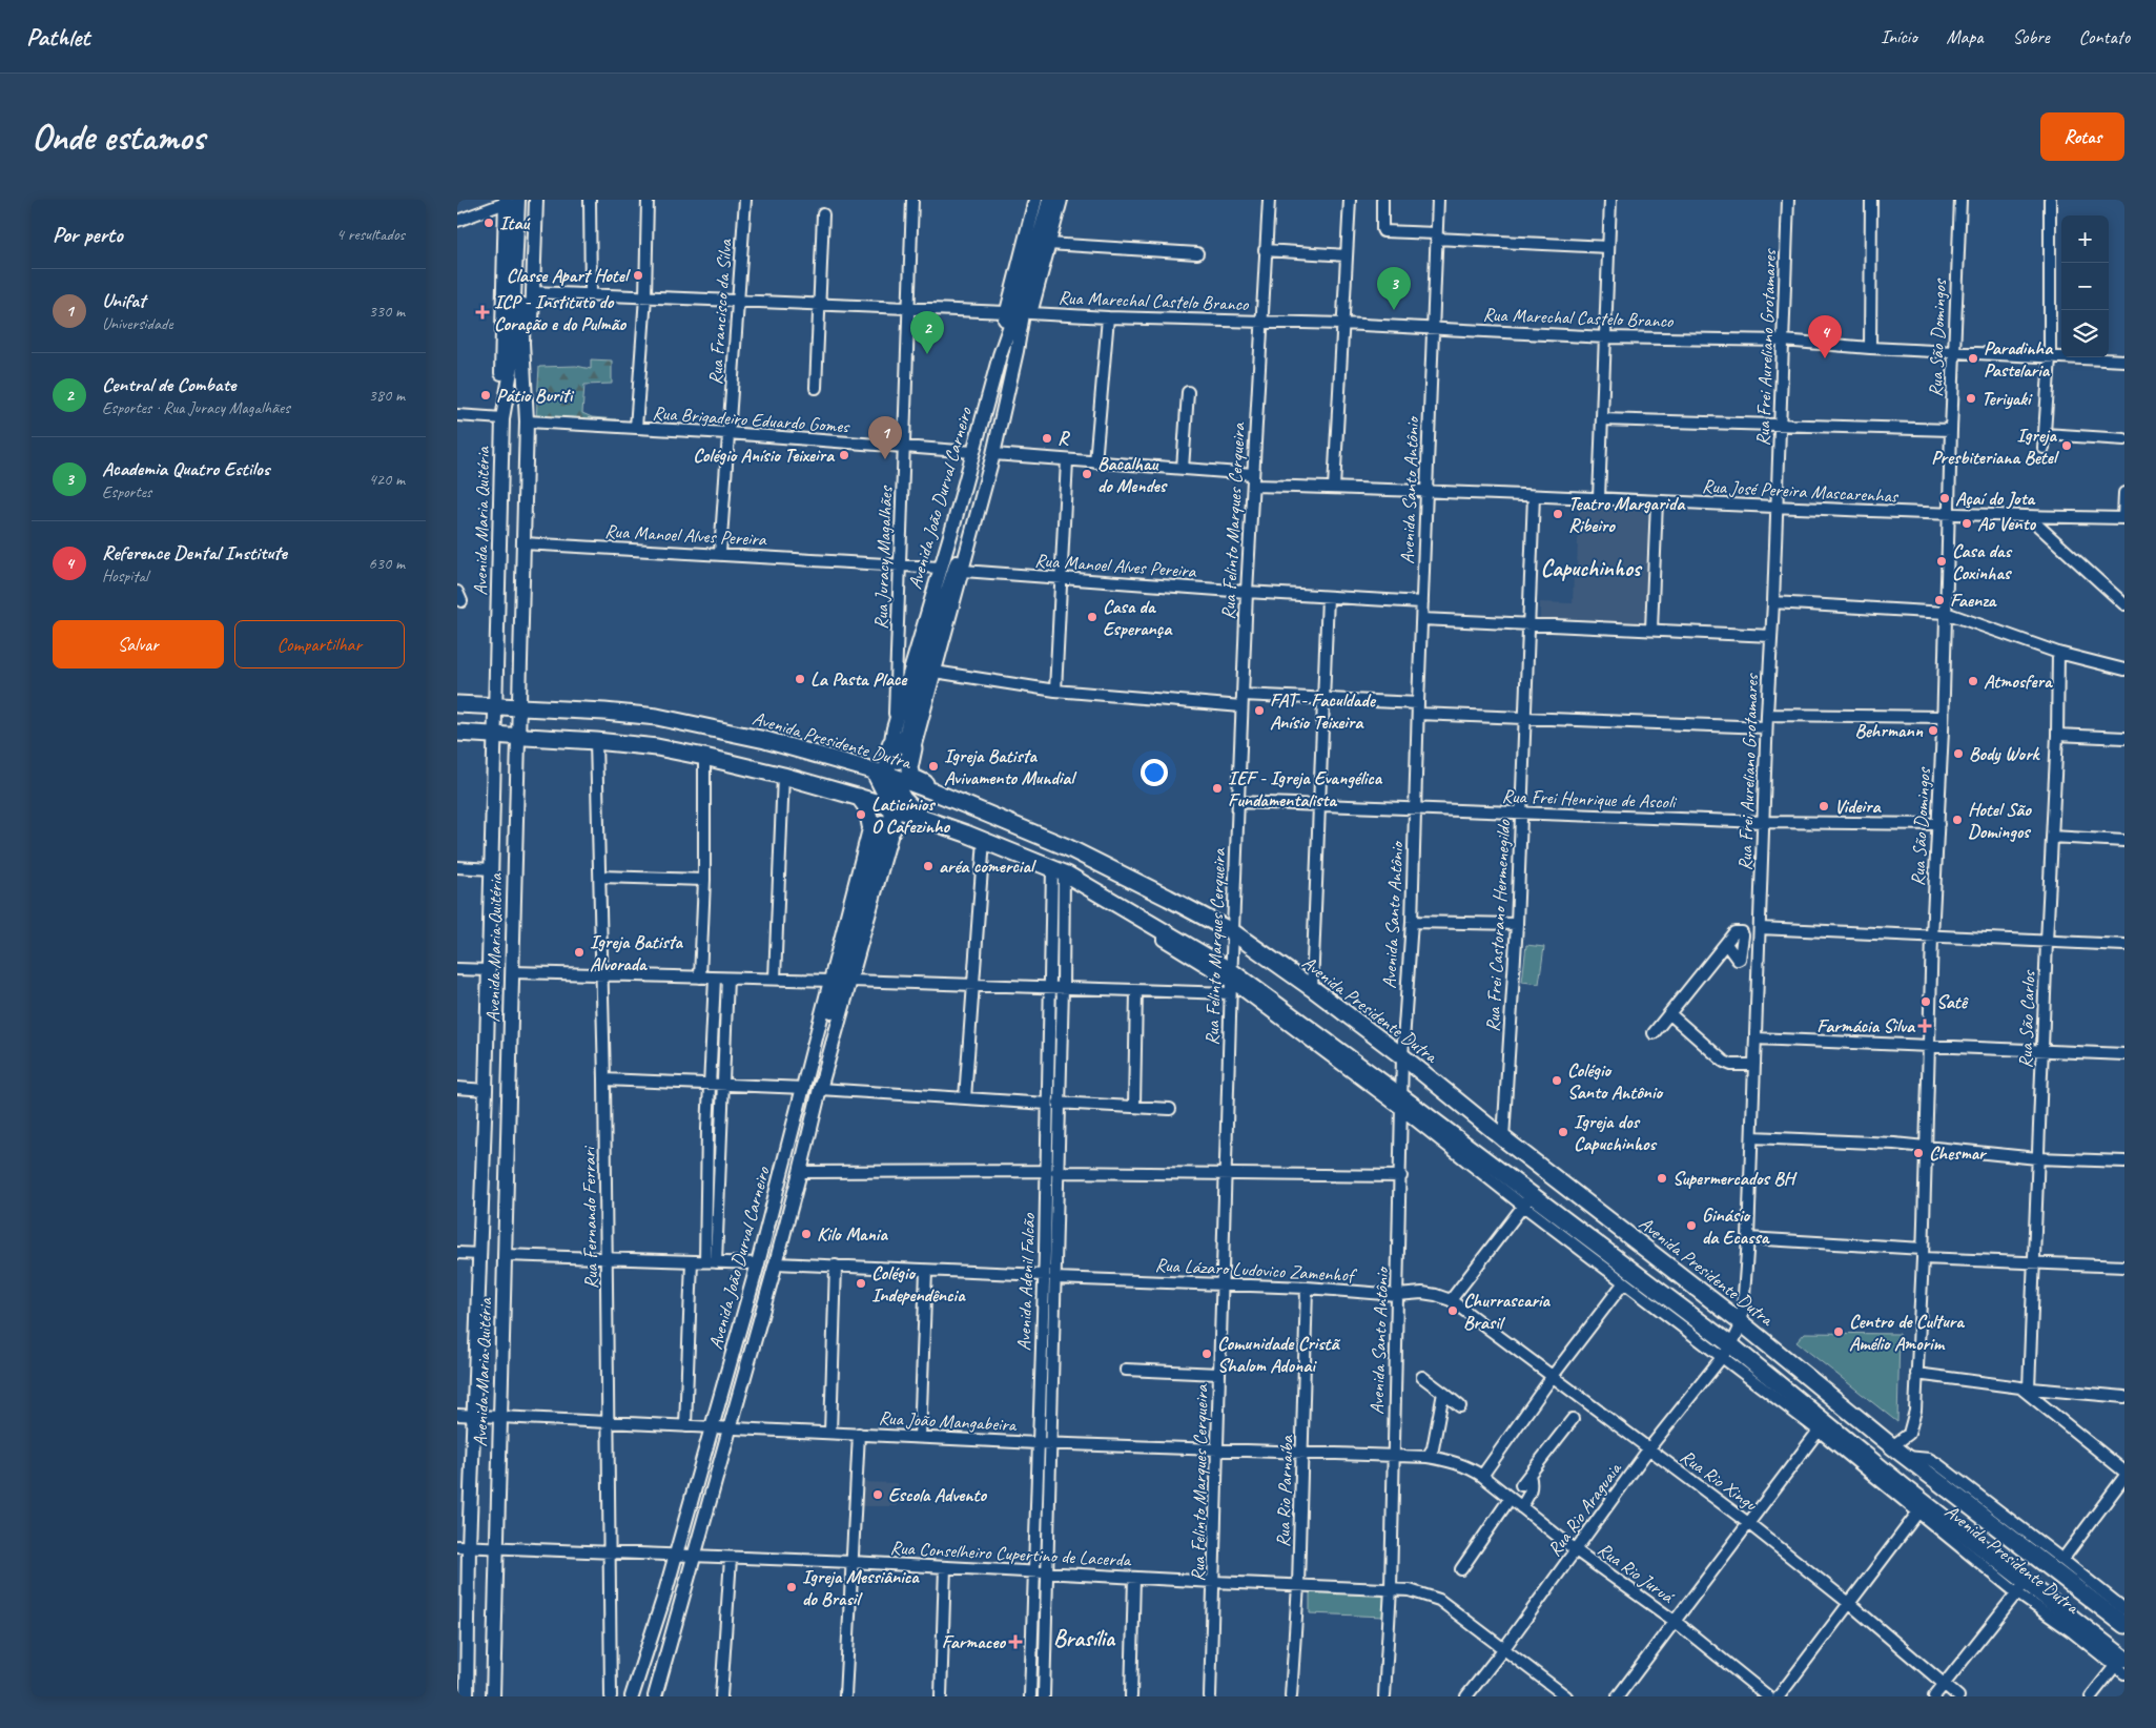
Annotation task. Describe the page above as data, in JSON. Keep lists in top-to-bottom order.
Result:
{
  "streets": {
    "highway": ["Avenida Presidente Dutra"],
    "main road": ["Avenida João Durval Carneiro", "Avenida Maria Quitéria"],
    "street": [
      "Rua Marechal Castelo Branco",
      "Rua Francisco da Silva",
      "Rua São Domingos",
      "Rua Frei Aureliano Grotamares",
      "Rua Brigadeiro Eduardo Gomes",
      "Avenida Santo Antônio",
      "Rua José Pereira Mascarenhas",
      "Rua Felinto Marques Cerqueira",
      "Rua Manoel Alves Pereira",
      "Rua Juracy Magalhães",
      "Rua Frei Henrique de Ascoli",
      "Rua Frei Castorano Hermenegildo",
      "Rua São Carlos",
      "Rua Fernando Ferrari",
      "Rua Lázaro Ludovico Zamenhof",
      "Avenida Adenil Falcão",
      "Rua João Mangabeira",
      "Rua Rio Xingu",
      "Rua Rio Parnaíba",
      "Rua Rio Araguaia",
      "Rua Conselheiro Cupertino de Lacerda",
      "Rua Rio Juruá"
    ]
  },
  "crossings": [
    ["Rua Marechal Castelo Branco", "Rua São Domingos"],
    ["Rua Marechal Castelo Branco", "Rua Frei Aureliano Grotamares"],
    ["Rua Marechal Castelo Branco", "Avenida Santo Antônio"],
    ["Rua Marechal Castelo Branco", "Rua Felinto Marques Cerqueira"],
    ["Rua Francisco da Silva", "Rua Brigadeiro Eduardo Gomes"],
    ["Rua Francisco da Silva", "Rua Manoel Alves Pereira"],
    ["Rua São Domingos", "Rua José Pereira Mascarenhas"],
    ["Rua São Domingos", "Avenida Presidente Dutra"],
    ["Rua São Domingos", "Rua Frei Henrique de Ascoli"],
    ["Rua Frei Aureliano Grotamares", "Rua José Pereira Mascarenhas"],
    ["Rua Frei Aureliano Grotamares", "Avenida Presidente Dutra"],
    ["Rua Frei Aureliano Grotamares", "Rua Frei Henrique de Ascoli"],
    ["Rua Frei Aureliano Grotamares", "Rua Rio Araguaia"],
    ["Rua Brigadeiro Eduardo Gomes", "Avenida João Durval Carneiro"],
    ["Rua Brigadeiro Eduardo Gomes", "Avenida Maria Quitéria"],
    ["Rua Brigadeiro Eduardo Gomes", "Rua Juracy Magalhães"],
    ["Avenida Santo Antônio", "Rua José Pereira Mascarenhas"],
    ["Avenida Santo Antônio", "Rua Manoel Alves Pereira"],
    ["Avenida Santo Antônio", "Avenida Presidente Dutra"],
    ["Avenida Santo Antônio", "Rua Frei Henrique de Ascoli"],
    ["Avenida Santo Antônio", "Rua Lázaro Ludovico Zamenhof"],
    ["Avenida Santo Antônio", "Rua João Mangabeira"],
    ["Avenida Santo Antônio", "Rua Conselheiro Cupertino de Lacerda"],
    ["Avenida Santo Antônio", "Rua Rio Juruá"],
    ["Rua José Pereira Mascarenhas", "Rua Felinto Marques Cerqueira"],
    ["Rua José Pereira Mascarenhas", "Rua Frei Castorano Hermenegildo"],
    ["Avenida João Durval Carneiro", "Rua Manoel Alves Pereira"],
    ["Avenida João Durval Carneiro", "Rua Juracy Magalhães"],
    ["Avenida João Durval Carneiro", "Rua Lázaro Ludovico Zamenhof"],
    ["Avenida João Durval Carneiro", "Rua João Mangabeira"],
    ["Avenida João Durval Carneiro", "Rua Conselheiro Cupertino de Lacerda"],
    ["Avenida Maria Quitéria", "Rua Manoel Alves Pereira"],
    ["Avenida Maria Quitéria", "Avenida Presidente Dutra"],
    ["Avenida Maria Quitéria", "Rua João Mangabeira"],
    ["Avenida Maria Quitéria", "Rua Conselheiro Cupertino de Lacerda"],
    ["Rua Felinto Marques Cerqueira", "Rua Manoel Alves Pereira"],
    ["Rua Felinto Marques Cerqueira", "Avenida Presidente Dutra"],
    ["Rua Felinto Marques Cerqueira", "Rua Frei Henrique de Ascoli"],
    ["Rua Felinto Marques Cerqueira", "Rua Lázaro Ludovico Zamenhof"],
    ["Rua Felinto Marques Cerqueira", "Rua João Mangabeira"],
    ["Rua Felinto Marques Cerqueira", "Rua Conselheiro Cupertino de Lacerda"],
    ["Rua Manoel Alves Pereira", "Rua Juracy Magalhães"],
    ["Avenida Presidente Dutra", "Rua Frei Castorano Hermenegildo"],
    ["Avenida Presidente Dutra", "Rua Fernando Ferrari"],
    ["Avenida Presidente Dutra", "Avenida Adenil Falcão"],
    ["Avenida Presidente Dutra", "Rua Rio Araguaia"],
    ["Rua Frei Henrique de Ascoli", "Rua Frei Castorano Hermenegildo"],
    ["Rua Fernando Ferrari", "Rua João Mangabeira"],
    ["Rua Fernando Ferrari", "Rua Conselheiro Cupertino de Lacerda"],
    ["Rua Lázaro Ludovico Zamenhof", "Avenida Adenil Falcão"],
    ["Rua Lázaro Ludovico Zamenhof", "Rua Rio Xingu"],
    ["Rua Lázaro Ludovico Zamenhof", "Rua Rio Parnaíba"],
    ["Avenida Adenil Falcão", "Rua João Mangabeira"],
    ["Avenida Adenil Falcão", "Rua Conselheiro Cupertino de Lacerda"],
    ["Rua João Mangabeira", "Rua Rio Parnaíba"],
    ["Rua João Mangabeira", "Rua Rio Juruá"],
    ["Rua Rio Xingu", "Rua Rio Araguaia"],
    ["Rua Rio Parnaíba", "Rua Conselheiro Cupertino de Lacerda"],
    ["Rua Rio Araguaia", "Rua Conselheiro Cupertino de Lacerda"],
    ["Rua Rio Araguaia", "Rua Rio Juruá"]
  ],
  "districts": ["Capuchinhos", "Brasília"],
  "places": {
    "other": [
      "Itaú",
      "Classe Apart Hotel",
      "Paradinha Pastelaria",
      "Pátio Buriti",
      "Teriyaki",
      "R",
      "Igreja Presbiteriana Betel",
      "Colégio Anísio Teixeira",
      "Bacalhau do Mendes",
      "Açaí do Jota",
      "Teatro Margarida Ribeiro",
      "Ao Vento",
      "Casa das Coxinhas",
      "Faenza",
      "Casa da Esperança",
      "La Pasta Place",
      "Atmosfera",
      "FAT - Faculdade Anísio Teixeira",
      "Behrmann",
      "Body Work",
      "Igreja Batista Avivamento Mundial",
      "IEF - Igreja Evangélica Fundamentalista",
      "Videira",
      "Laticínios O Cafezinho",
      "Hotel São Domingos",
      "aréa comercial",
      "Igreja Batista Alvorada",
      "Satê",
      "Colégio Santo Antônio",
      "Igreja dos Capuchinhos",
      "Chesmar",
      "Supermercados BH",
      "Ginásio da Ecassa",
      "Kilo Mania",
      "Colégio Independência",
      "Churrascaria Brasil",
      "Centro de Cultura Amélio Amorim",
      "Comunidade Cristã Shalom Adonai",
      "Escola Advento",
      "Igreja Messiânica do Brasil"
    ],
    "health": ["ICP - Instituto do Coração e do Pulmão", "Farmácia Silva", "Farmaceo"]
  },
  "page": {
    "header": "Pathlet",
    "nav": [
      "Início",
      "Mapa",
      "Sobre",
      "Contato"
    ],
    "buttons": [
      "Rotas",
      ["Salvar", "Compartilhar"]
    ],
    "title": "Onde estamos",
    "heading": ["Por perto", "4 resultados"],
    "map_buttons": ["+", "−"],
    "pins": [
      "3",
      "2",
      "4",
      "1"
    ],
    "list": [
      {
        "mark": "1",
        "name": "Unifat",
        "note": "Universidade",
        "value": "330 m"
      },
      {
        "mark": "2",
        "name": "Central de Combate",
        "note": "Esportes · Rua Juracy Magalhães",
        "value": "380 m"
      },
      {
        "mark": "3",
        "name": "Academia Quatro Estilos",
        "note": "Esportes",
        "value": "420 m"
      },
      {
        "mark": "4",
        "name": "Reference Dental Institute",
        "note": "Hospital",
        "value": "630 m"
      }
    ]
  }
}
